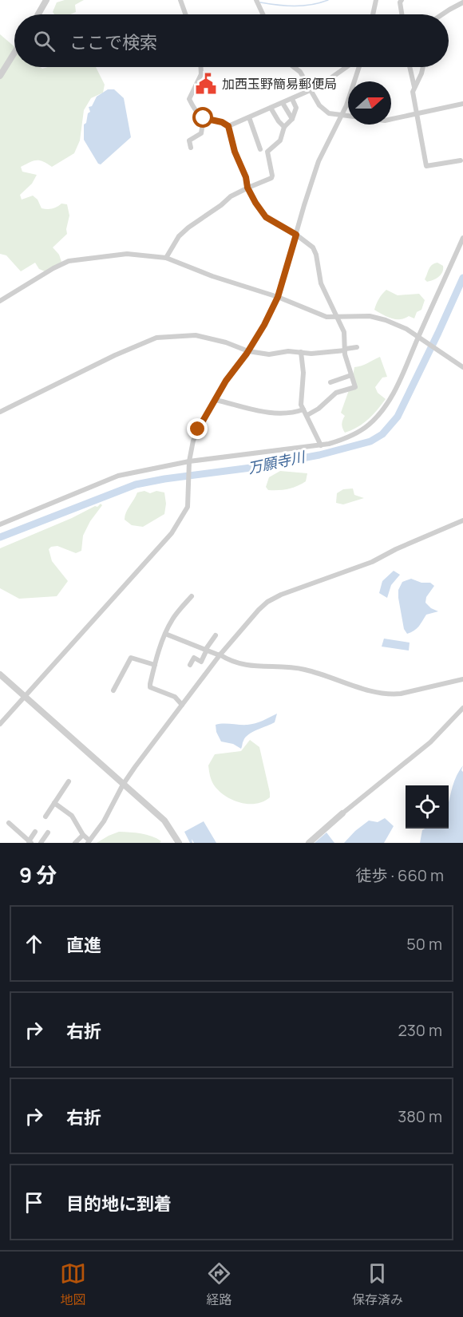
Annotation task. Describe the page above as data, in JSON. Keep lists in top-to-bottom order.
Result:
{
  "water": ["万願寺川"],
  "places": {
    "public building": ["加西玉野簡易郵便局"]
  },
  "north": "right",
  "page": {
    "search": "ここで検索",
    "heading": ["9 分", "徒歩 · 660 m"],
    "list": [
      ["直進", "50 m"],
      ["右折", "230 m"],
      ["右折", "380 m"],
      "目的地に到着"
    ],
    "nav": ["地図", "経路", "保存済み"]
  }
}
